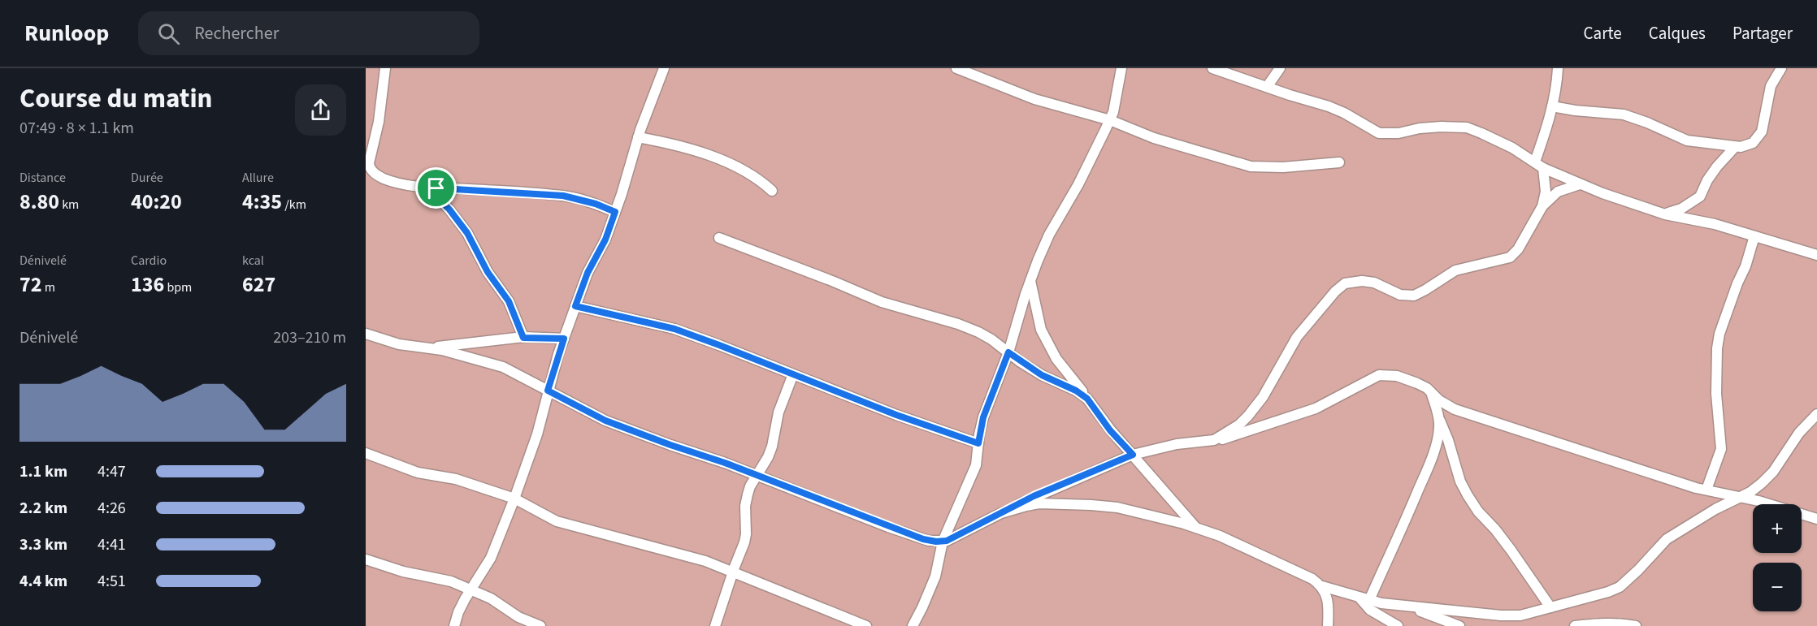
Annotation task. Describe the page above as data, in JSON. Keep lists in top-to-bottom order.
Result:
{
  "page": {
    "header": "Runloop",
    "search": "Rechercher",
    "nav": ["Carte", "Calques", "Partager"],
    "heading": ["Course du matin", "07:49 · 8 × 1.1 km"],
    "stats": [
      ["Distance", "8.80 km"],
      ["Durée", "40:20"],
      ["Allure", "4:35 /km"],
      ["Dénivelé", "72 m"],
      ["Cardio", "136 bpm"],
      ["kcal", "627"]
    ],
    "chart": ["Dénivelé", "203–210 m"],
    "list": [
      {
        "name": "1.1 km",
        "note": "4:47"
      },
      {
        "name": "2.2 km",
        "note": "4:26"
      },
      {
        "name": "3.3 km",
        "note": "4:41"
      },
      {
        "name": "4.4 km",
        "note": "4:51"
      }
    ],
    "map_buttons": ["+", "−"]
  }
}
